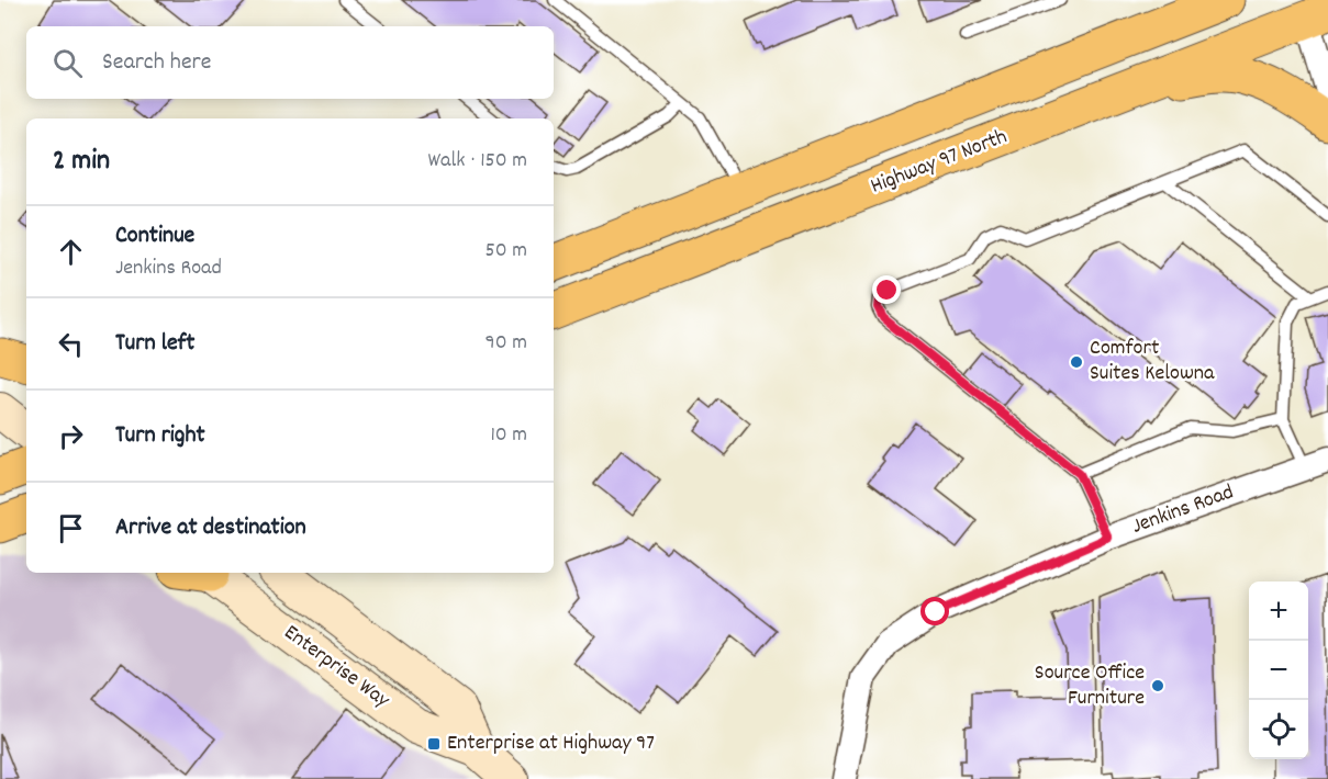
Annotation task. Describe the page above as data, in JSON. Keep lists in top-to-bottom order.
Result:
{
  "streets": {
    "highway": ["Highway 97 North"],
    "street": ["Jenkins Road", "Enterprise Way"]
  },
  "places": {
    "other": ["Comfort Suites Kelowna", "Source Office Furniture"],
    "transit": ["Enterprise at Highway 97"]
  },
  "page": {
    "search": "Search here",
    "heading": ["2 min", "Walk · 150 m"],
    "list": [
      ["Continue", "Jenkins Road", "50 m"],
      ["Turn left", "90 m"],
      ["Turn right", "10 m"],
      "Arrive at destination"
    ],
    "map_buttons": ["+", "−"]
  }
}
